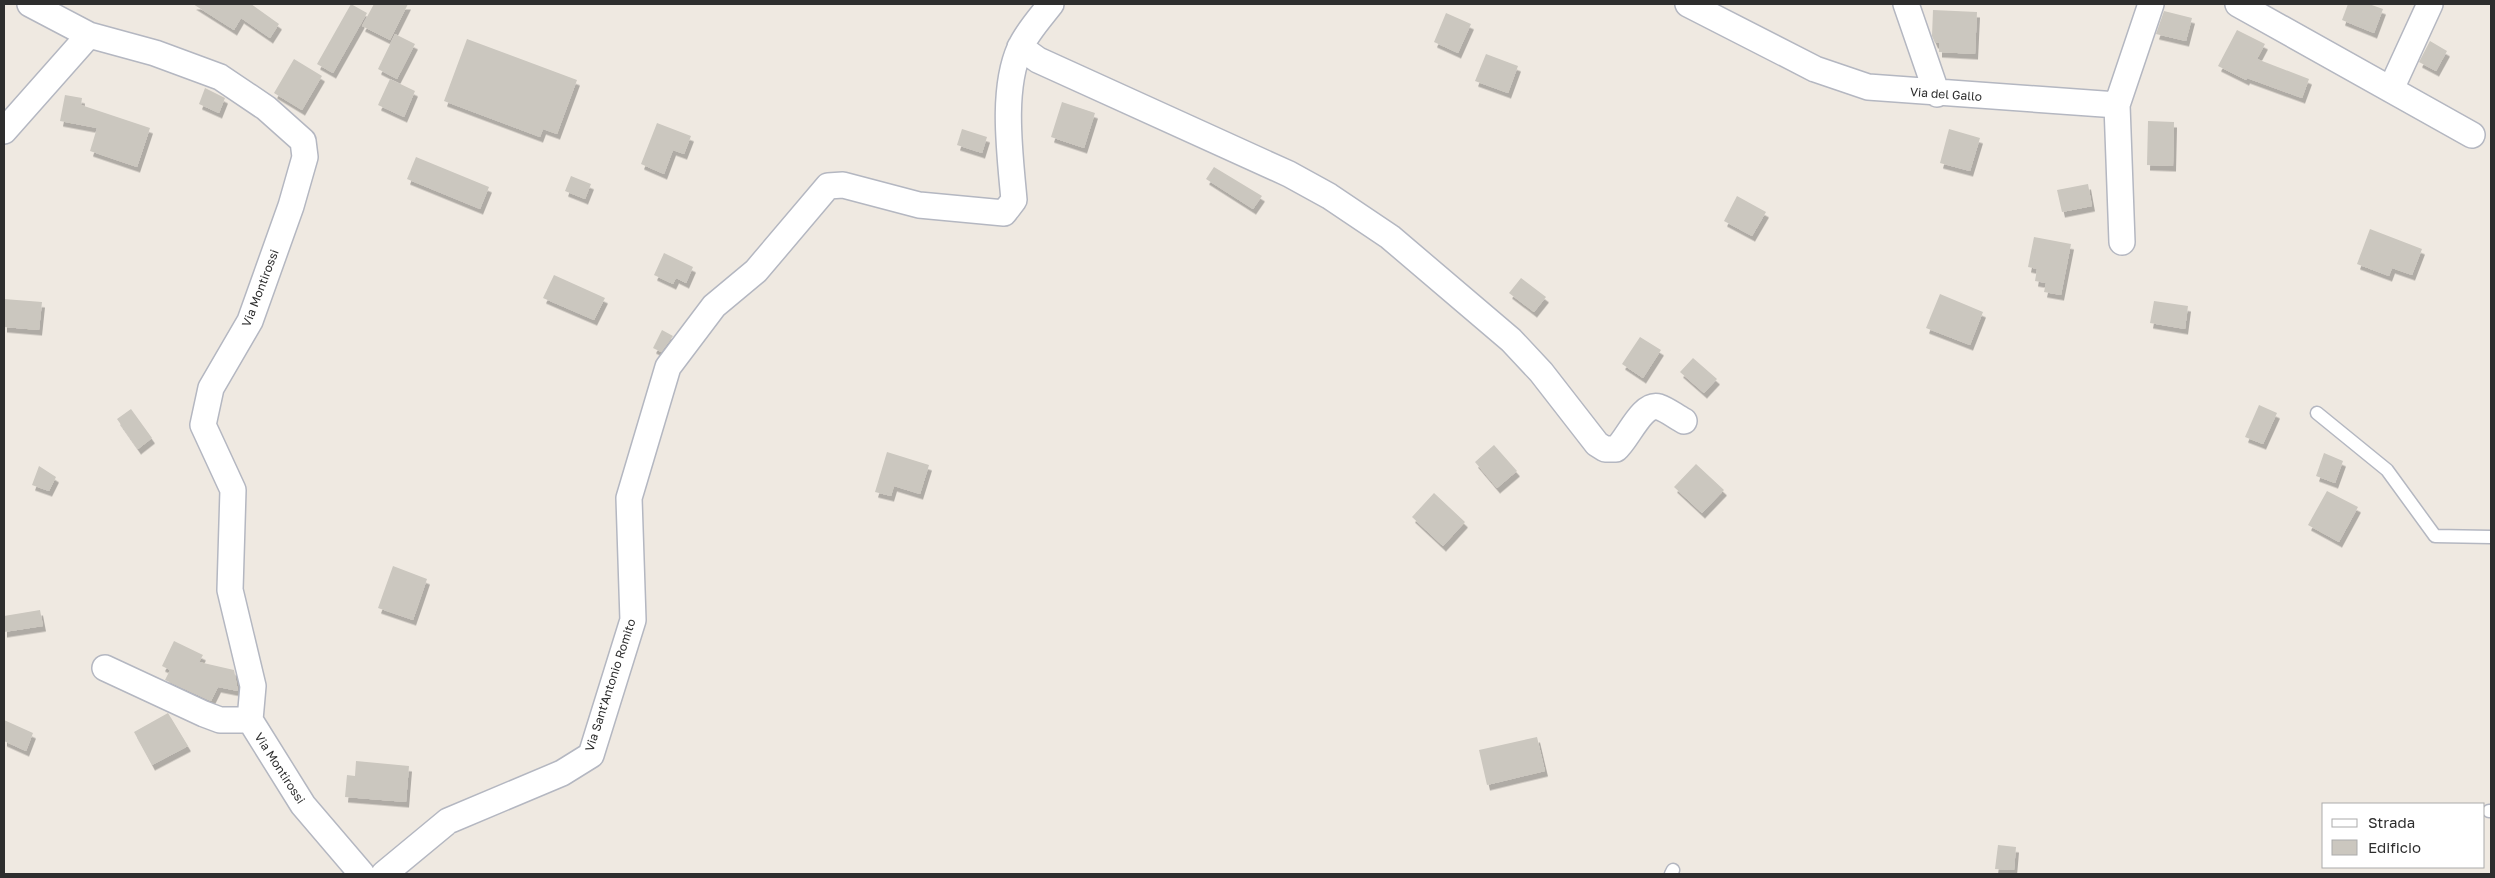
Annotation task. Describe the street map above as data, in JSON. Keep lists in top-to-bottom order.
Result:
{
  "streets": {
    "street": ["Via del Gallo", "Via Montirossi", "Via Sant'Antonio Romito"]
  },
  "legend": ["Strada", "Edificio"]
}
